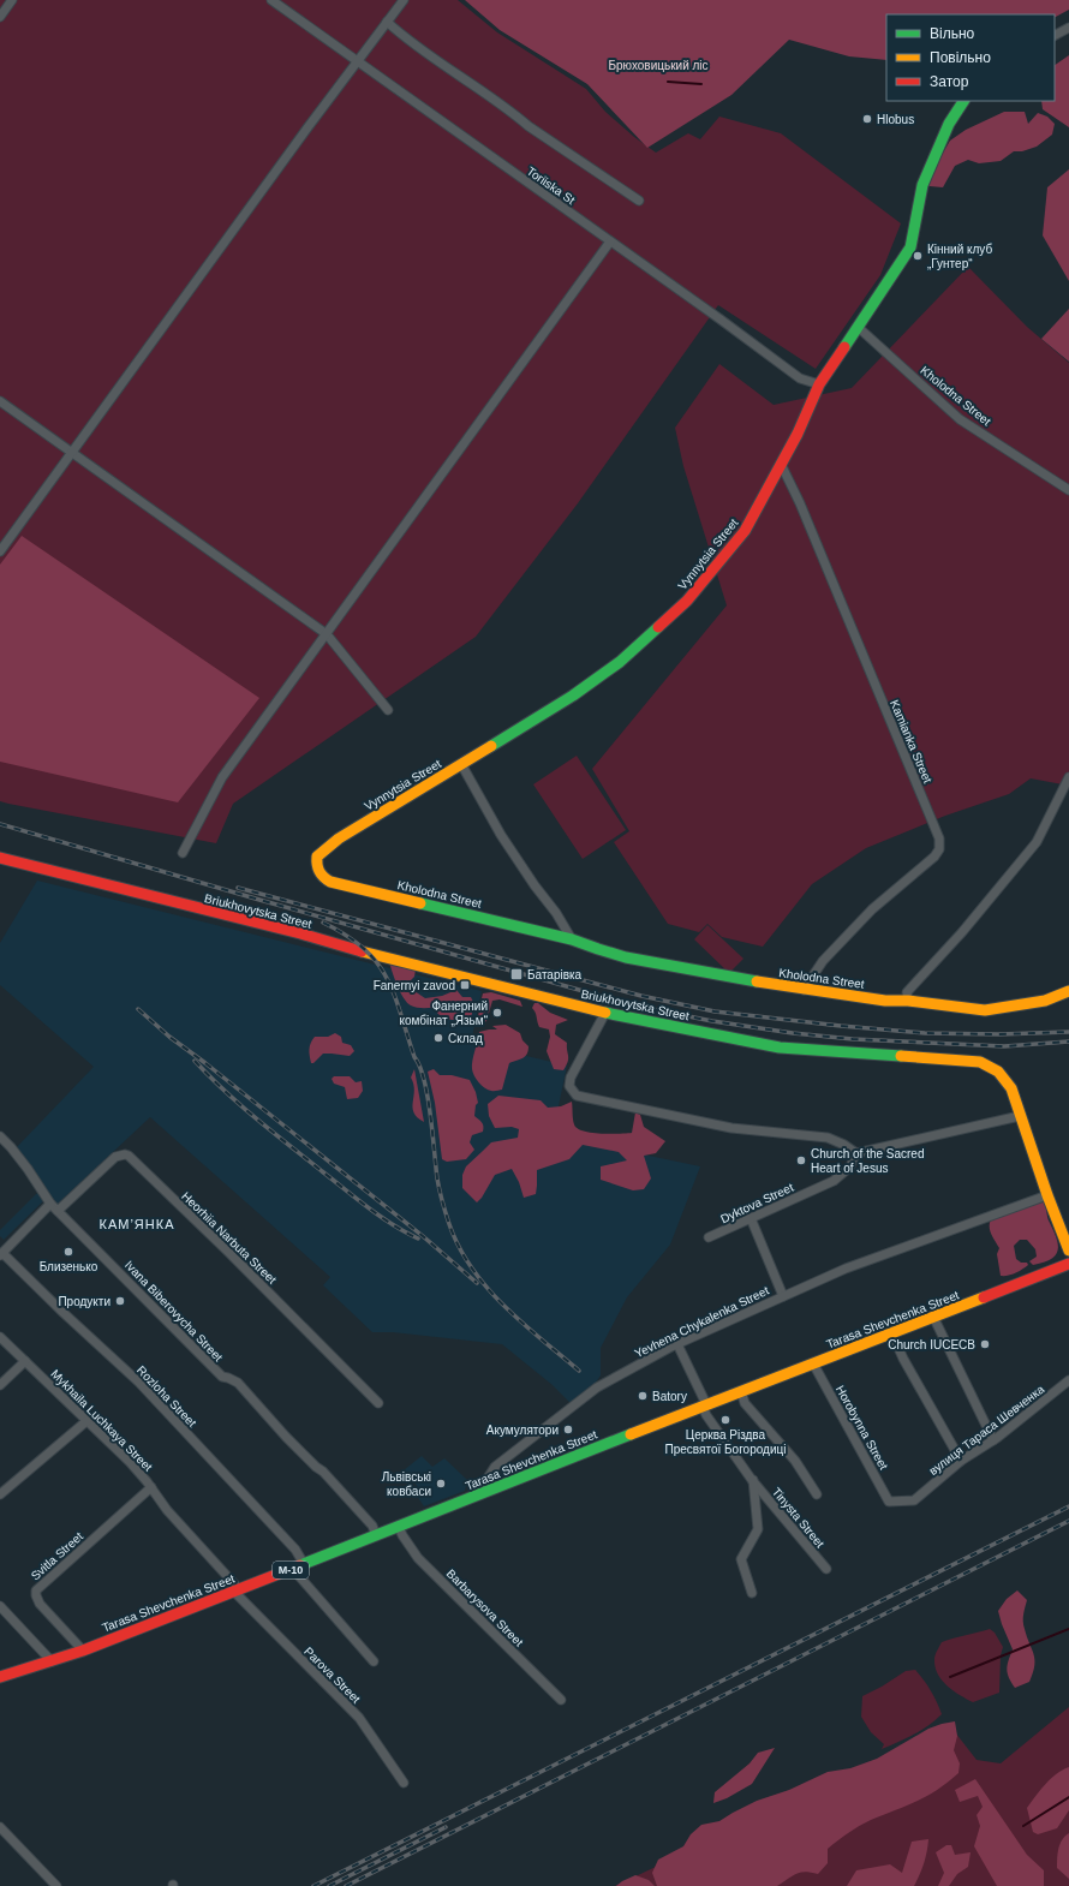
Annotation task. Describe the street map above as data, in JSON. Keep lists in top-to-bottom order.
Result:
{
  "streets": {
    "main road": [
      "Kholodna Street",
      "Vynnytsia Street",
      "Briukhovytska Street",
      "Tarasa Shevchenka Street",
      "М-10"
    ],
    "street": [
      "Toriiska St",
      "Kamianka Street",
      "Dyktova Street",
      "Heorhiia Narbuta Street",
      "Ivana Biberovycha Street",
      "Yevhena Chykalenka Street",
      "Rozloha Street",
      "Mykhaila Luchkaya Street",
      "Horobynna Street",
      "вулиця Тараса Шевченка",
      "Tinysta Street",
      "Svitla Street",
      "Barbarysova Street",
      "Parova Street"
    ]
  },
  "crossings": [
    ["Toriiska St", "Vynnytsia Street"],
    ["Kholodna Street", "Vynnytsia Street"],
    ["Kholodna Street", "Kamianka Street"],
    ["Vynnytsia Street", "Kamianka Street"],
    ["Briukhovytska Street", "Yevhena Chykalenka Street"],
    ["Dyktova Street", "Yevhena Chykalenka Street"],
    ["Heorhiia Narbuta Street", "Ivana Biberovycha Street"],
    ["Ivana Biberovycha Street", "Tarasa Shevchenka Street"],
    ["Tarasa Shevchenka Street", "Yevhena Chykalenka Street"],
    ["Tarasa Shevchenka Street", "Rozloha Street"],
    ["Tarasa Shevchenka Street", "Mykhaila Luchkaya Street"],
    ["Tarasa Shevchenka Street", "Horobynna Street"],
    ["Tarasa Shevchenka Street", "Tinysta Street"],
    ["Tarasa Shevchenka Street", "Svitla Street"],
    ["Tarasa Shevchenka Street", "Barbarysova Street"],
    ["Tarasa Shevchenka Street", "Parova Street"],
    ["Yevhena Chykalenka Street", "Tinysta Street"],
    ["Mykhaila Luchkaya Street", "Svitla Street"],
    ["Mykhaila Luchkaya Street", "Parova Street"],
    ["Horobynna Street", "вулиця Тараса Шевченка"]
  ],
  "districts": ["КАМ’ЯНКА"],
  "parks": ["Брюховицький ліс"],
  "places": {
    "other": [
      "Hlobus",
      "Кінний клуб „Гунтер“",
      "Фанерний комбінат „Язьм“",
      "Склад",
      "Church of the Sacred Heart of Jesus",
      "Близенько",
      "Продукти",
      "Church IUCECB",
      "Batory",
      "Церква Різдва Пресвятої Богородиці",
      "Акумулятори",
      "Львівські ковбаси"
    ],
    "transit": ["Батарівка", "Fanernyi zavod"]
  },
  "legend": ["Вільно", "Повільно", "Затор"]
}
